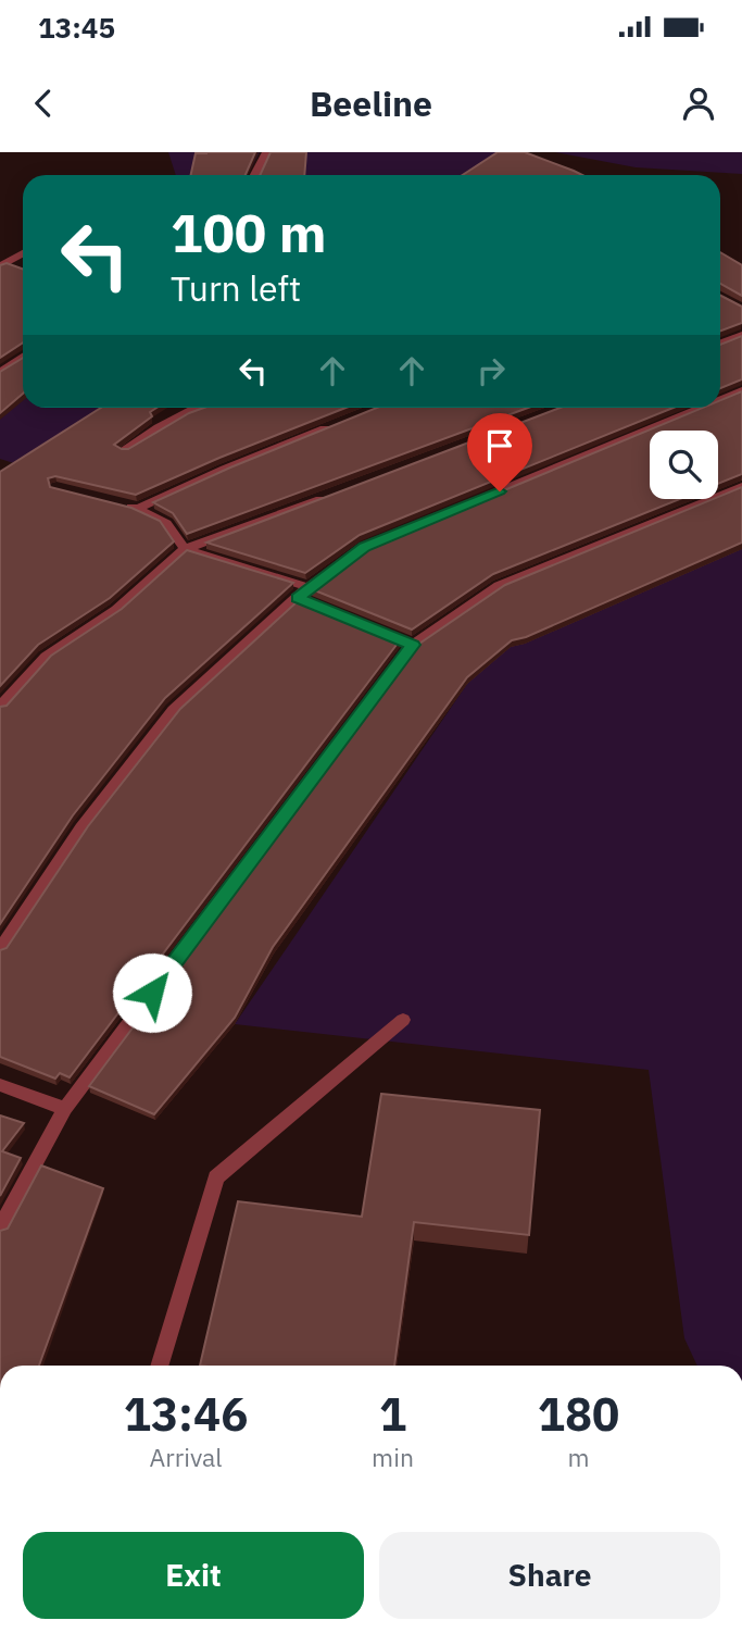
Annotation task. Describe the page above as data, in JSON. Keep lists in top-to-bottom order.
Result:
{
  "page": {
    "status": "13:45",
    "header": "Beeline",
    "turn": ["100 m", "Turn left"],
    "eta": [
      "13:46",
      "Arrival",
      "1",
      "min",
      "180",
      "m"
    ],
    "buttons": ["Exit", "Share"]
  }
}
